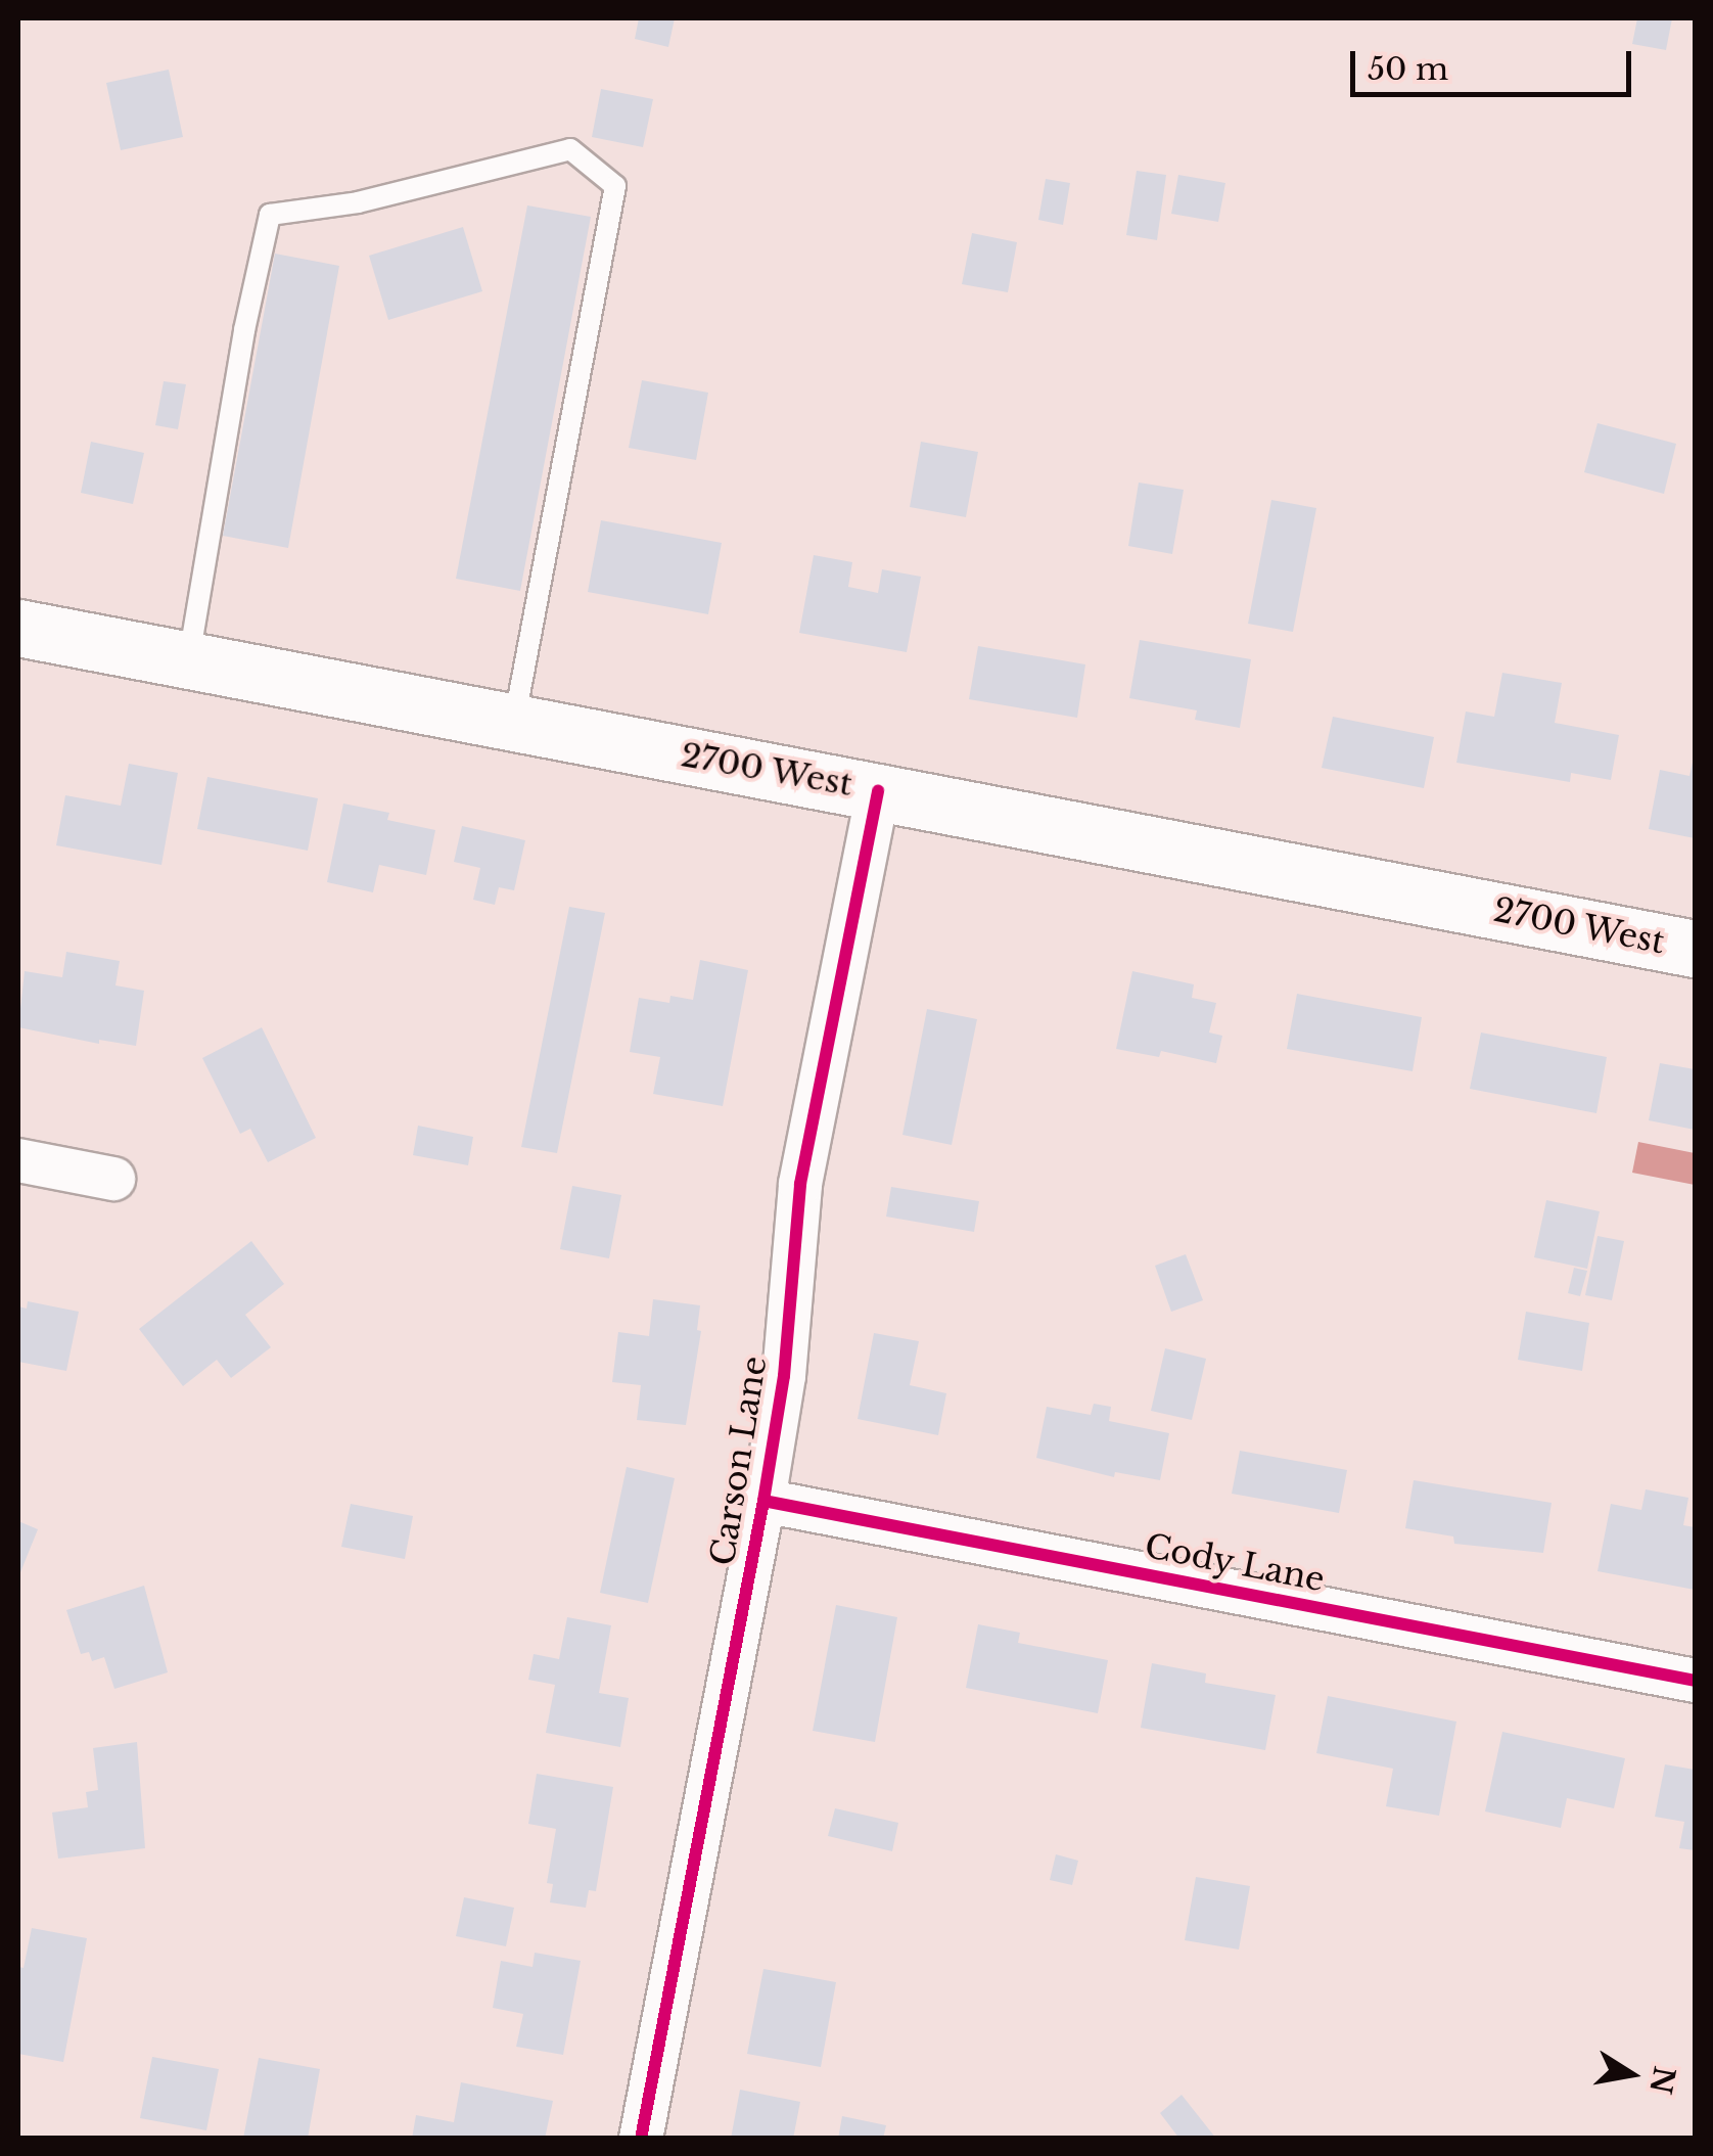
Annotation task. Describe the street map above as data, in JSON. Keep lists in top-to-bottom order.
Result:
{
  "streets": {
    "main road": ["2700 West"],
    "street": ["Carson Lane", "Cody Lane"]
  },
  "crossings": [
    ["2700 West", "Carson Lane"],
    ["Carson Lane", "Cody Lane"]
  ],
  "scale_bar": "50 m",
  "north": "right"
}
